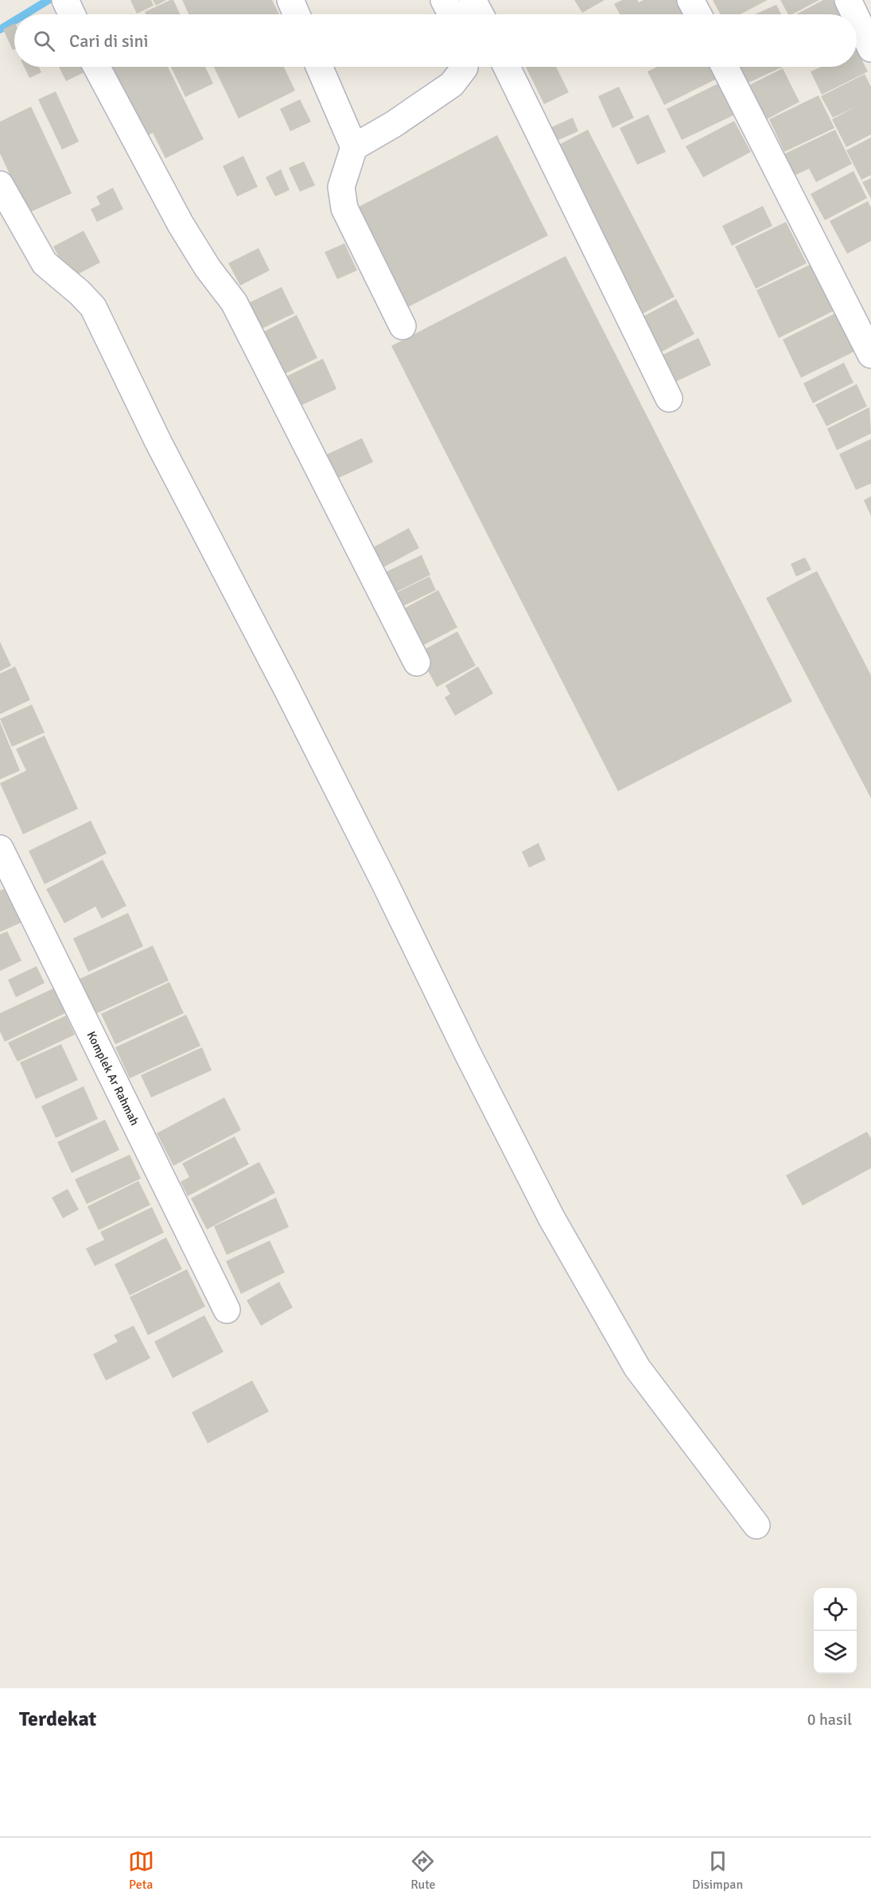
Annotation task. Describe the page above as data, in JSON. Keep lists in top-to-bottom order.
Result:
{
  "streets": {
    "street": ["Komplek Ar Rahmah"]
  },
  "page": {
    "search": "Cari di sini",
    "heading": ["Terdekat", "0 hasil"],
    "nav": ["Peta", "Rute", "Disimpan"]
  }
}
